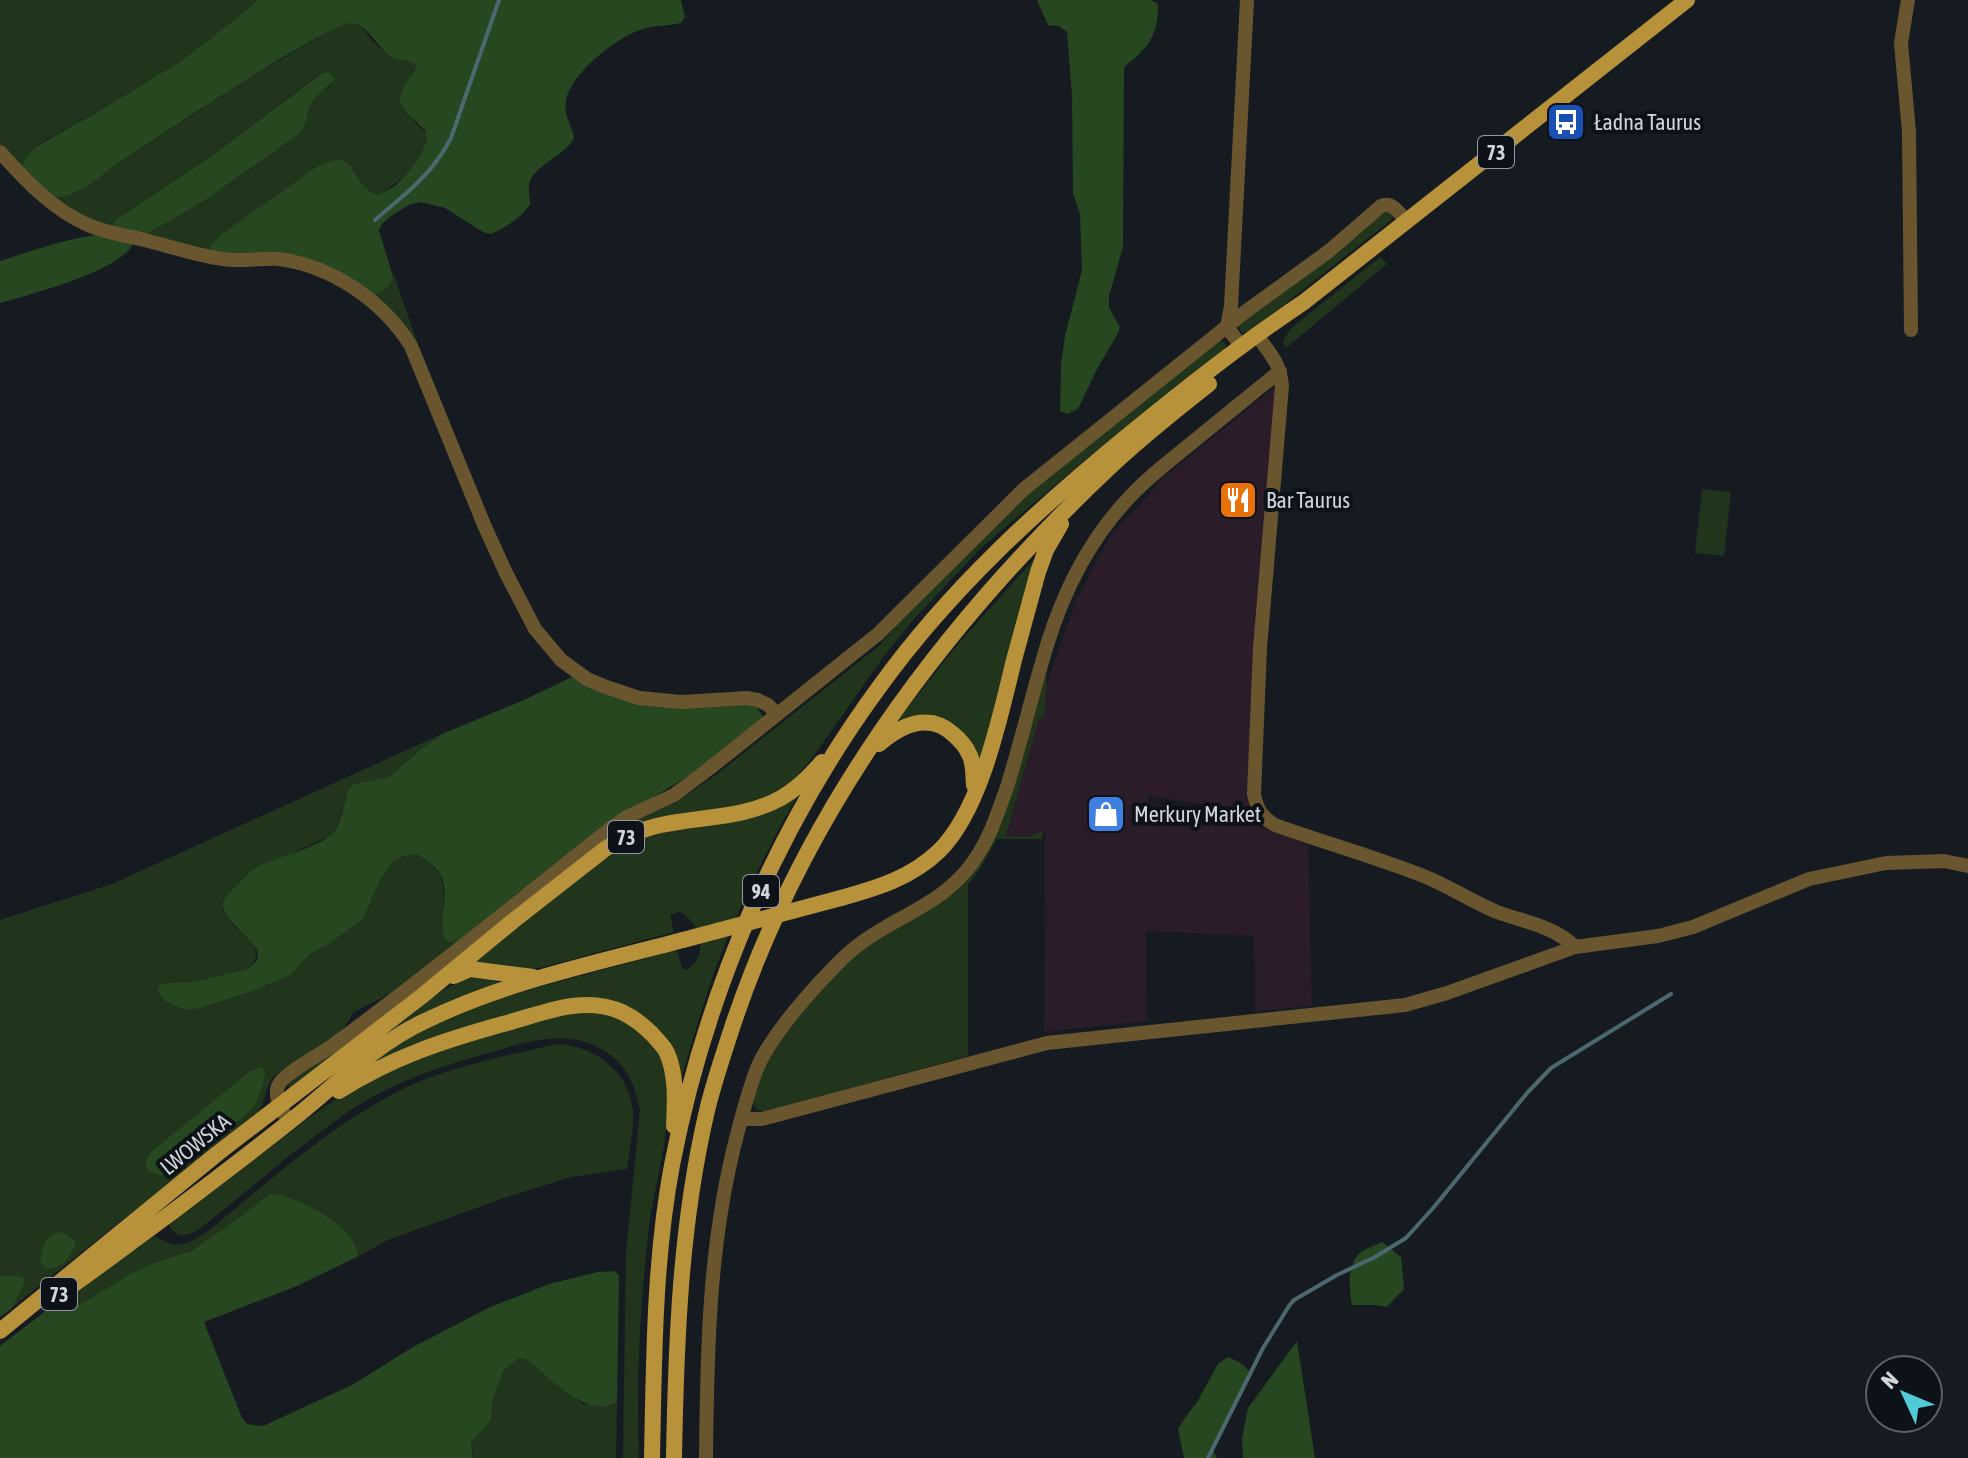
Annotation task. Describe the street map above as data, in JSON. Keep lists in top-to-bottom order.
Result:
{
  "streets": {
    "main road": ["73", "94", "LWOWSKA"]
  },
  "crossings": [
    ["73", "94"],
    ["73", "LWOWSKA"]
  ],
  "places": {
    "bus stop": ["Ładna Taurus"],
    "restaurant": ["Bar Taurus"],
    "shop": ["Merkury Market"]
  },
  "north": "top left"
}
